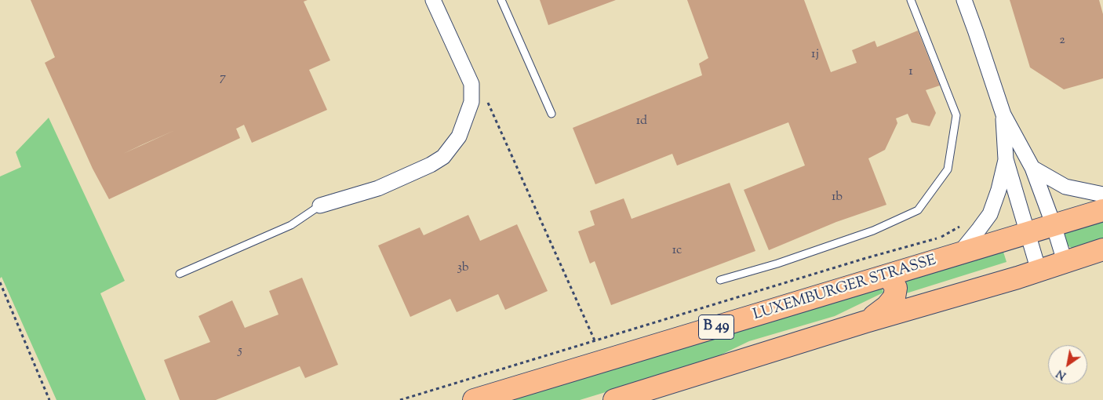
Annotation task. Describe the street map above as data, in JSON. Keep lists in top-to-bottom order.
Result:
{
  "streets": {
    "main road": ["LUXEMBURGER STRASSE", "B 49"]
  },
  "house_numbers": [
    "2",
    "1j",
    "1",
    "7",
    "1d",
    "1b",
    "1c",
    "3b",
    "5"
  ],
  "north": "bottom left"
}
